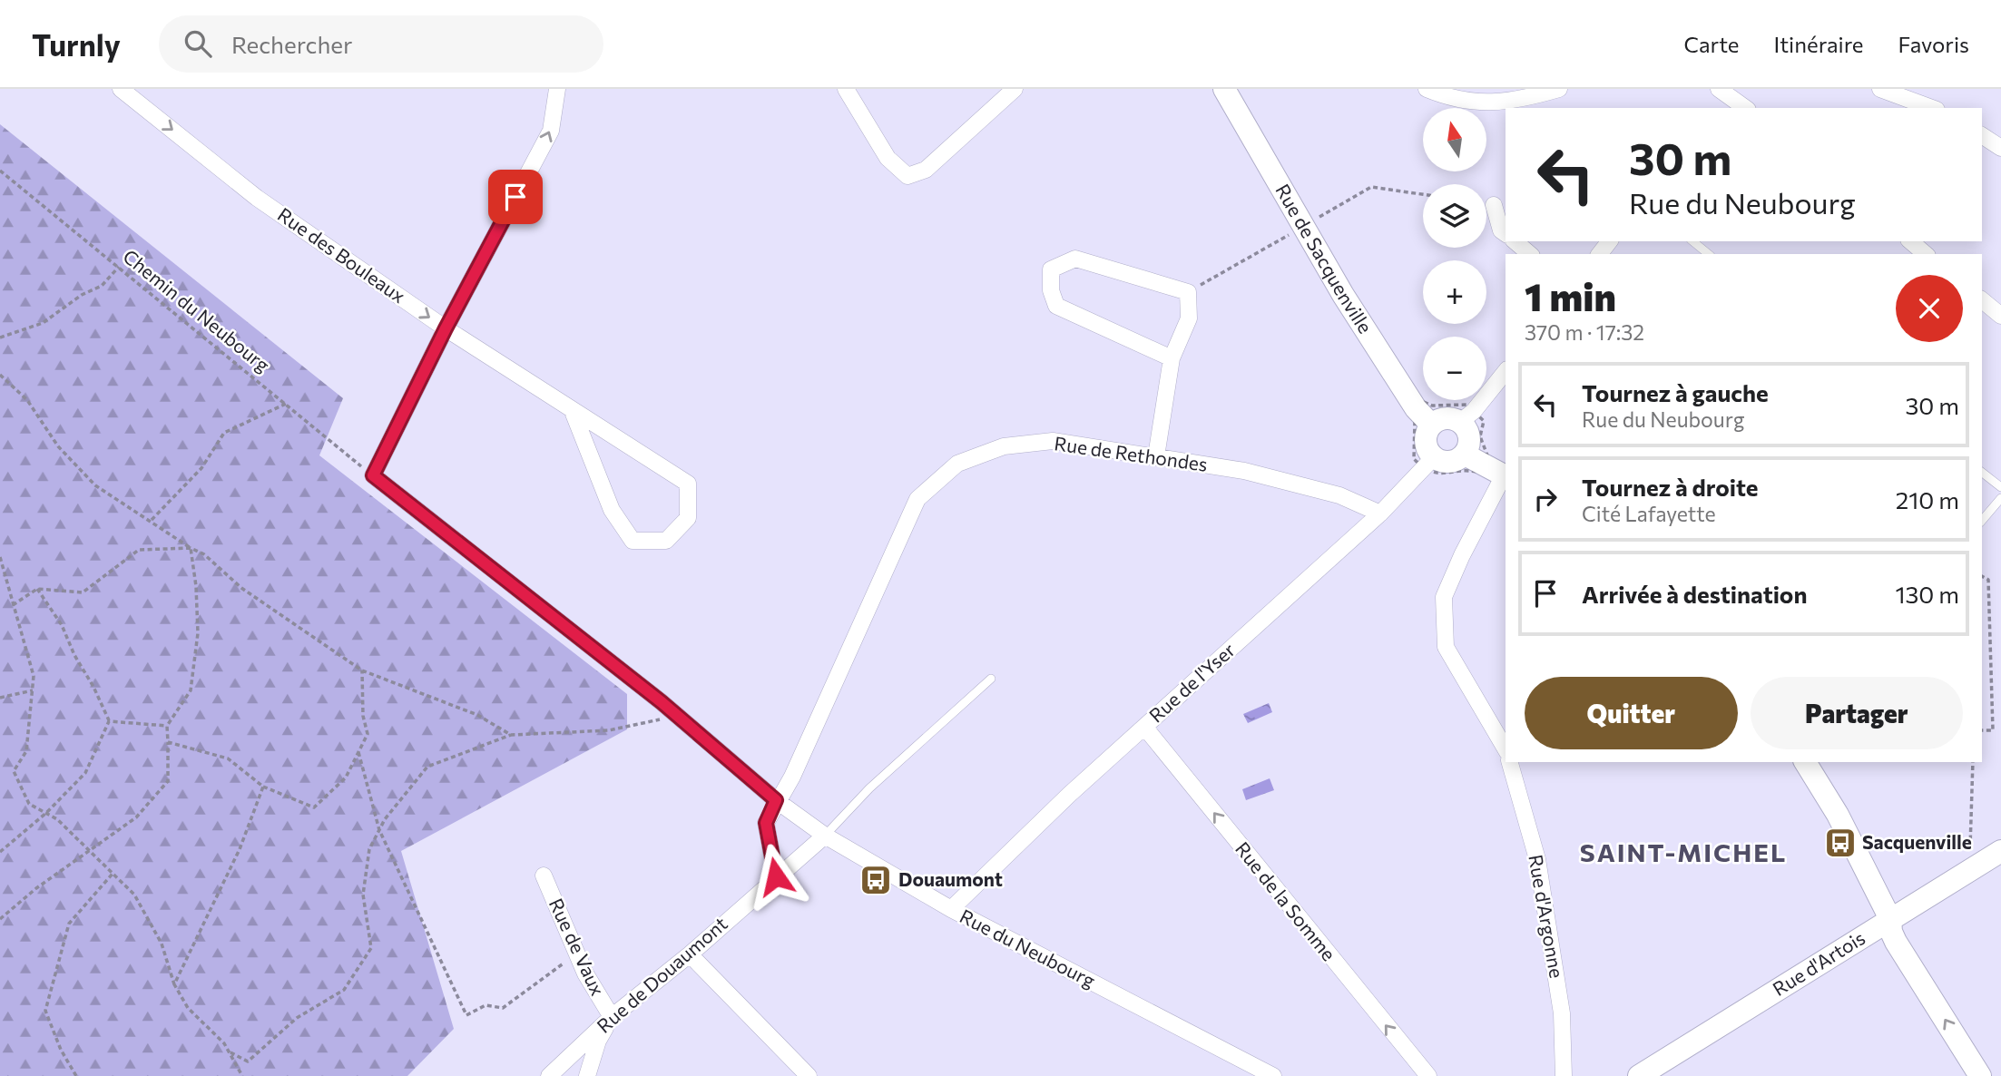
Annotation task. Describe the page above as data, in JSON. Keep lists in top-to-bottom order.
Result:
{
  "streets": {
    "street": [
      "Rue des Bouleaux",
      "Rue de Sacquenville",
      "Rue de Rethondes",
      "Rue de l'Yser",
      "Rue de la Somme",
      "Rue d'Argonne",
      "Rue de Vaux",
      "Rue du Neubourg",
      "Rue d'Artois",
      "Rue de Douaumont"
    ],
    "path": ["Chemin du Neubourg"]
  },
  "crossings": [
    ["Rue de Sacquenville", "Rue de l'Yser"],
    ["Chemin du Neubourg", "Rue du Neubourg"],
    ["Rue de Rethondes", "Rue de l'Yser"],
    ["Rue de Rethondes", "Rue du Neubourg"],
    ["Rue de l'Yser", "Rue de la Somme"],
    ["Rue de l'Yser", "Rue du Neubourg"],
    ["Rue de Vaux", "Rue de Douaumont"],
    ["Rue du Neubourg", "Rue de Douaumont"]
  ],
  "one_way": ["Rue des Bouleaux", "Rue de la Somme"],
  "districts": ["SAINT-MICHEL"],
  "places": {
    "bus stop": ["Sacquenville", "Douaumont"]
  },
  "north": "top",
  "page": {
    "header": "Turnly",
    "search": "Rechercher",
    "nav": ["Carte", "Itinéraire", "Favoris"],
    "map_buttons": ["+", "−"],
    "turn": ["30 m", "Rue du Neubourg"],
    "heading": ["1 min", "370 m · 17:32"],
    "list": [
      {
        "name": "Tournez à gauche",
        "note": "Rue du Neubourg",
        "value": "30 m"
      },
      {
        "name": "Tournez à droite",
        "note": "Cité Lafayette",
        "value": "210 m"
      },
      {
        "name": "Arrivée à destination",
        "value": "130 m"
      }
    ],
    "buttons": ["Quitter", "Partager"]
  }
}
